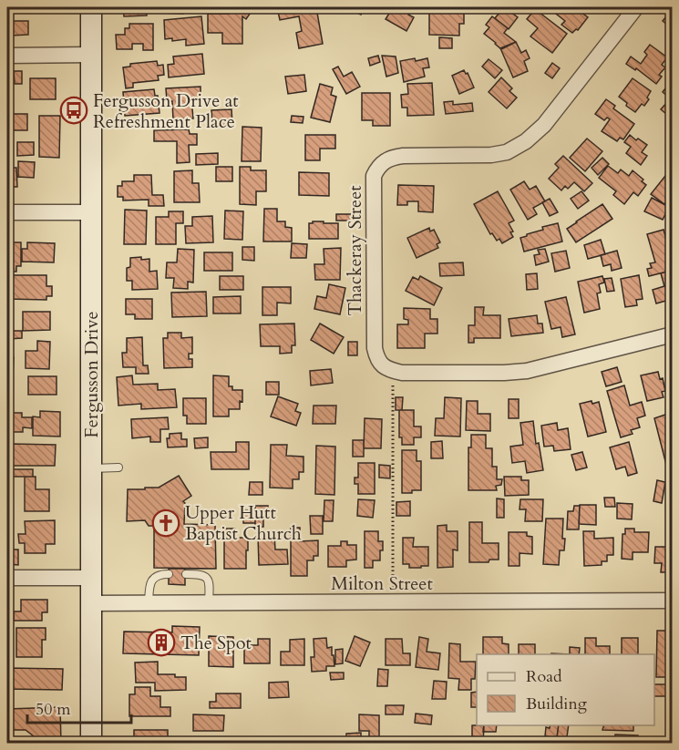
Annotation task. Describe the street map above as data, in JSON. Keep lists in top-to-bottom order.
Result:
{
  "streets": {
    "main road": ["Fergusson Drive"],
    "street": ["Thackeray Street", "Milton Street"]
  },
  "crossings": [
    ["Fergusson Drive", "Milton Street"]
  ],
  "places": {
    "bus stop": ["Fergusson Drive at Refreshment Place"],
    "church": ["Upper Hutt Baptist Church"],
    "building": ["The Spot"]
  },
  "legend": ["Road", "Building"],
  "scale_bar": "50 m"
}
